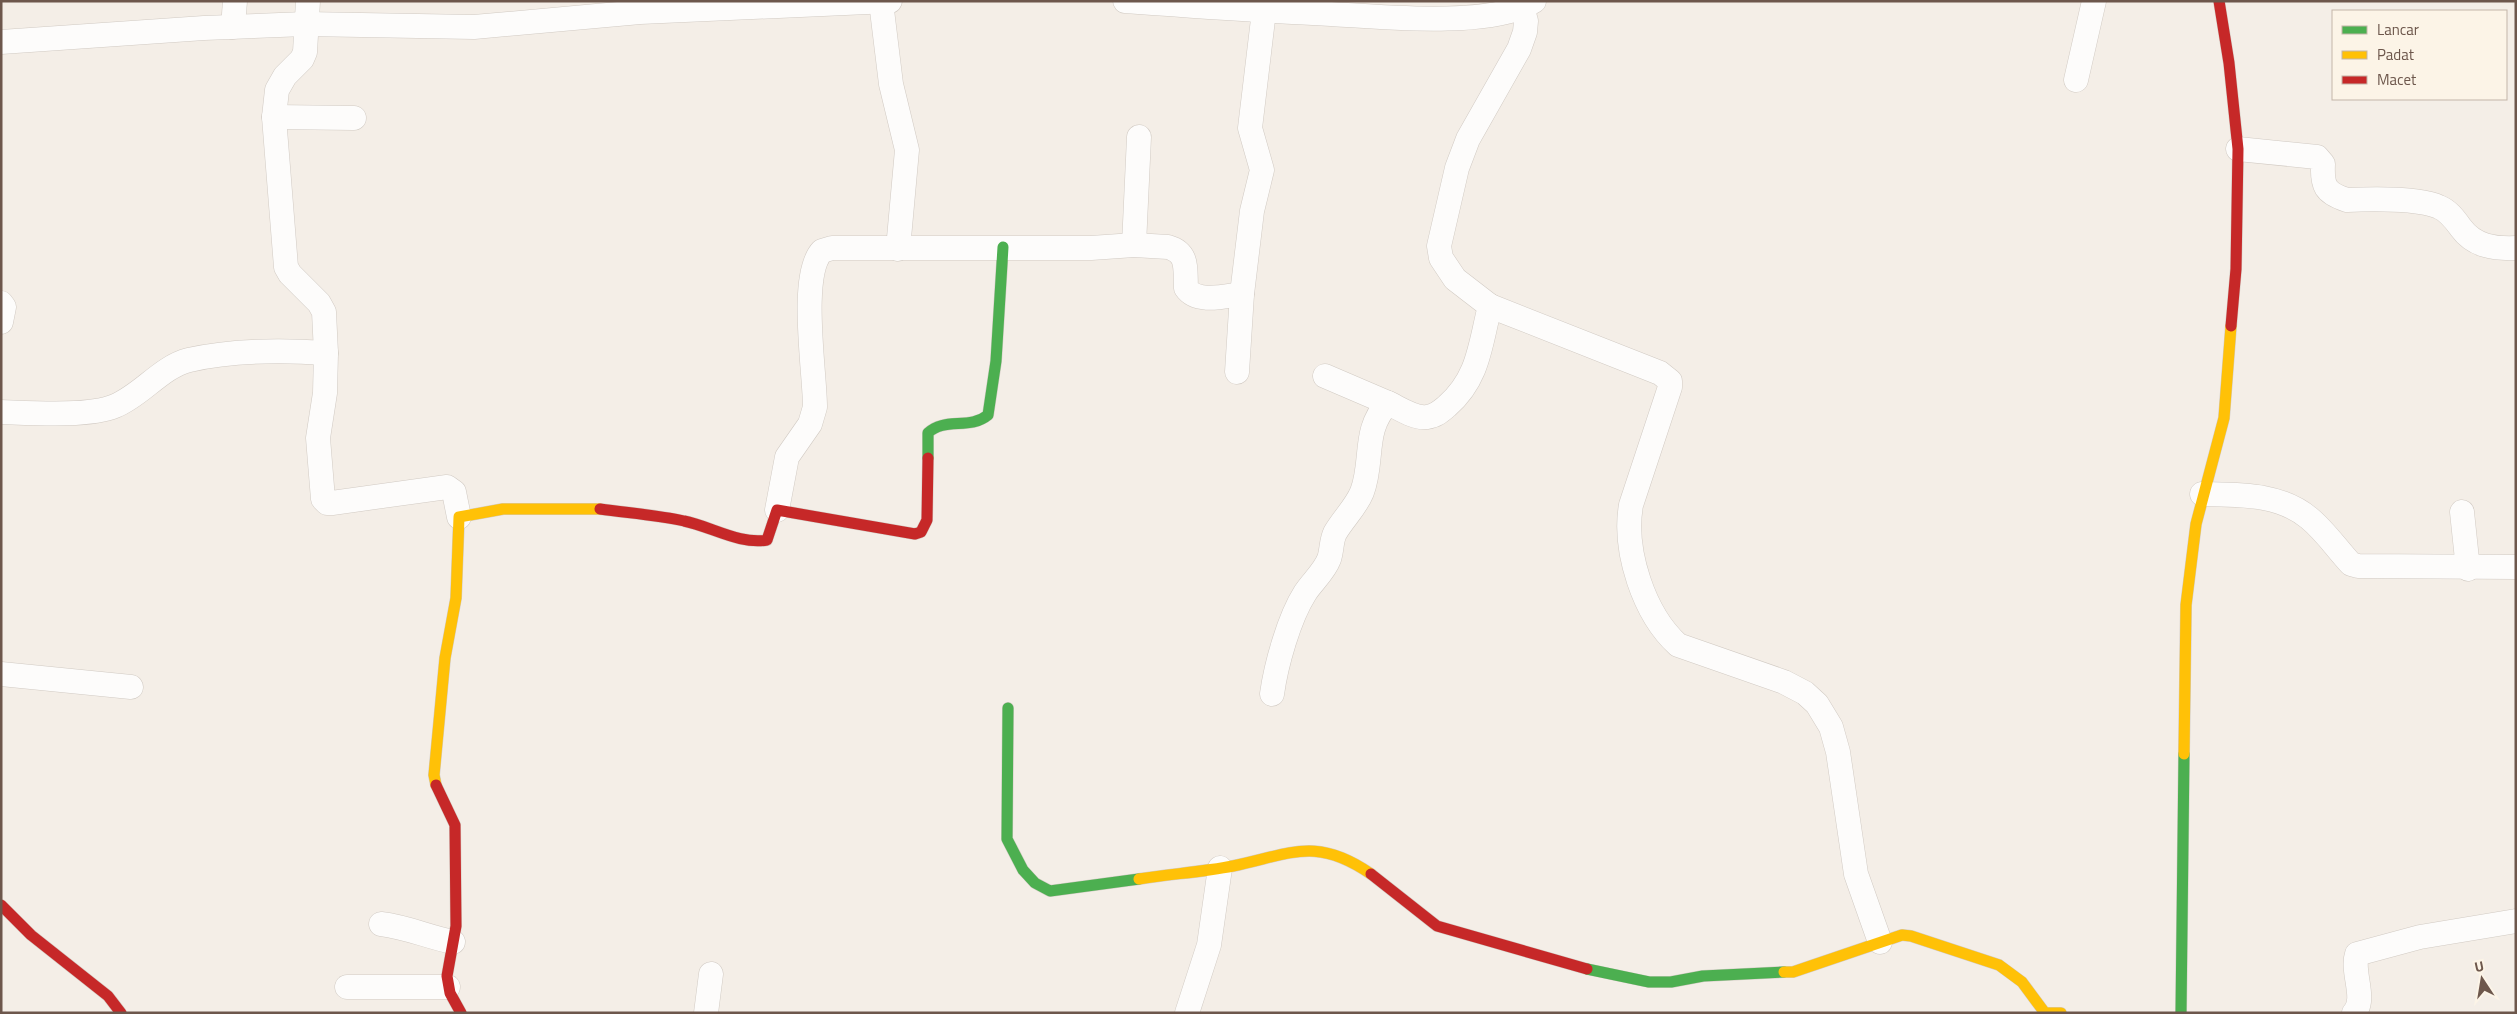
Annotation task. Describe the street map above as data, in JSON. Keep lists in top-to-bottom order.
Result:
{
  "legend": ["Lancar", "Padat", "Macet"],
  "north": "top"
}
